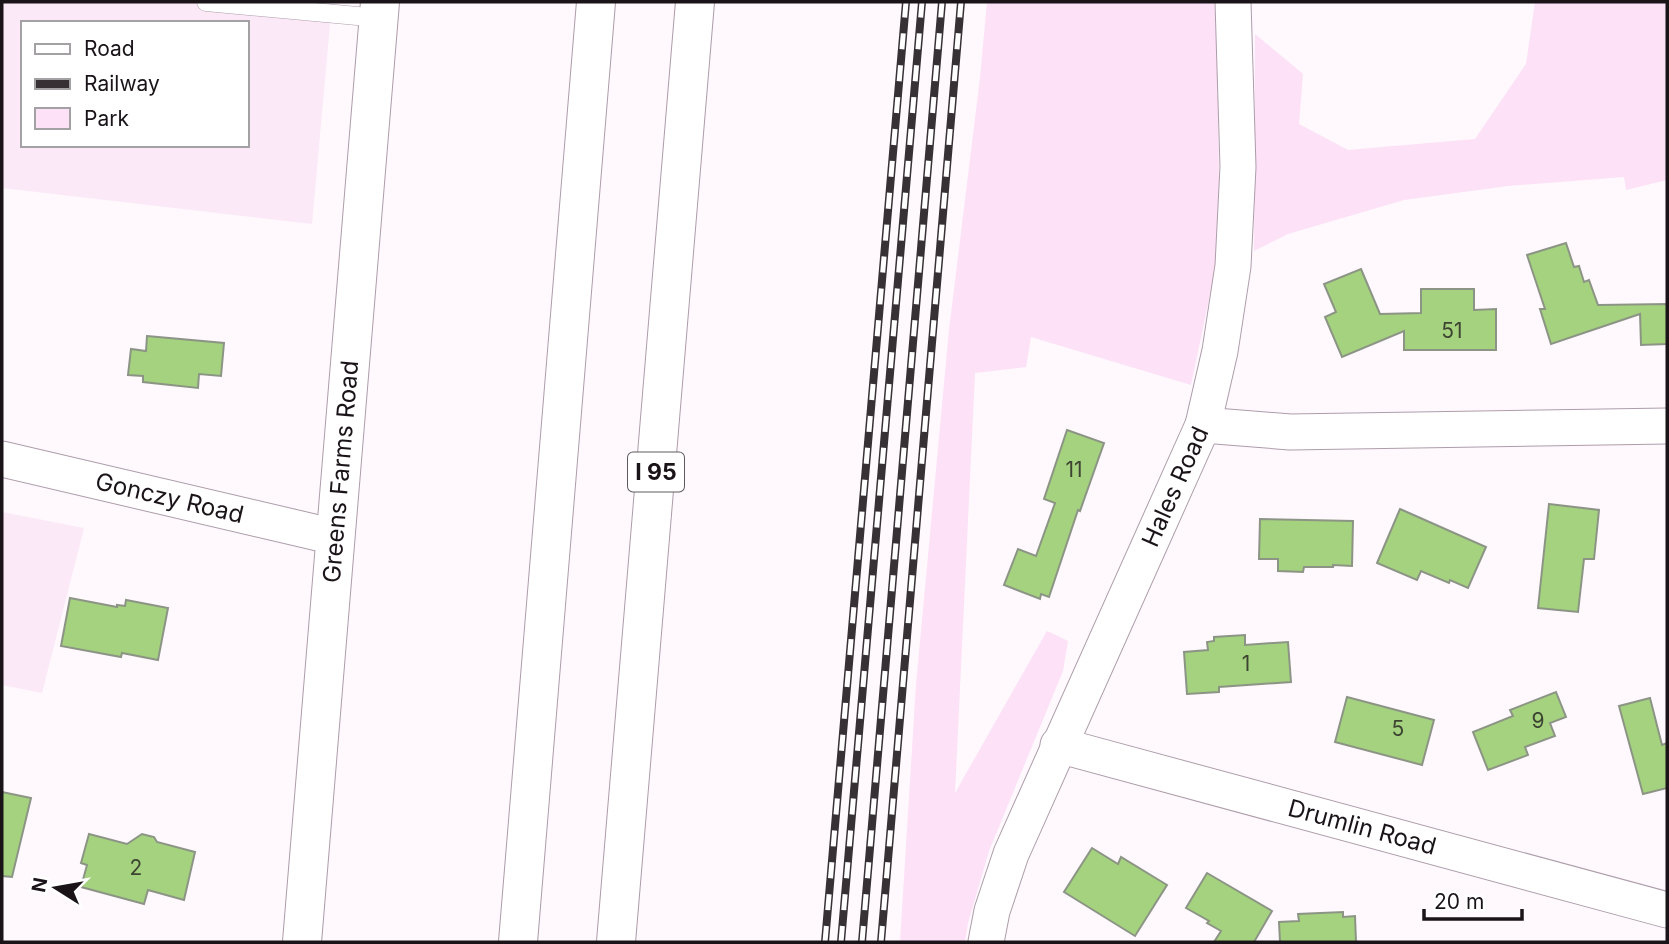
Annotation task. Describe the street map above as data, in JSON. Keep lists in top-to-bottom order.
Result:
{
  "streets": {
    "main road": ["Greens Farms Road", "I 95"],
    "street": ["Hales Road", "Gonczy Road", "Drumlin Road"]
  },
  "crossings": [
    ["Greens Farms Road", "Gonczy Road"],
    ["Hales Road", "Drumlin Road"]
  ],
  "house_numbers": [
    "51",
    "11",
    "1",
    "9",
    "5",
    "2"
  ],
  "legend": ["Road", "Railway", "Park"],
  "scale_bar": "20 m",
  "north": "left"
}
